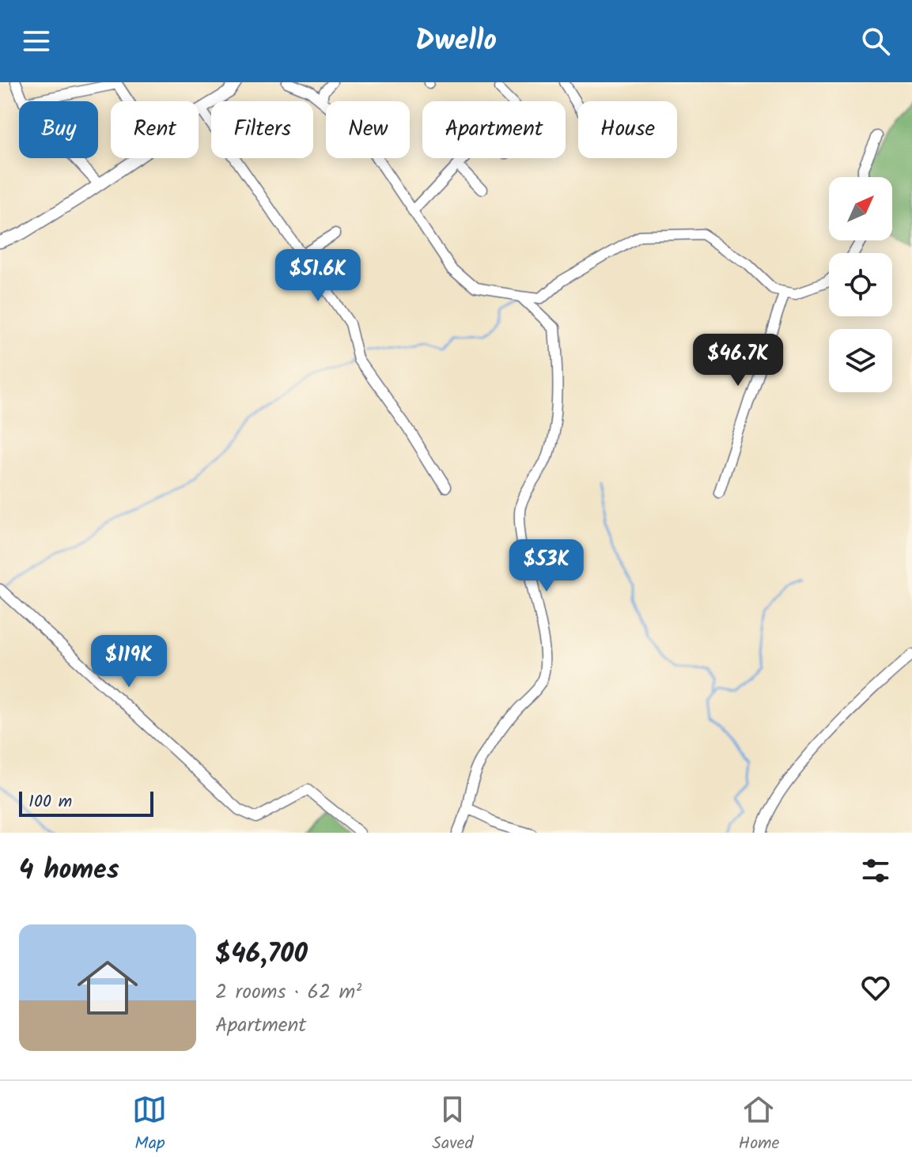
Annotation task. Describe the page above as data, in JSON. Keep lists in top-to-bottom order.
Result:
{
  "scale_bar": "100 m",
  "north": "top right",
  "page": {
    "header": "Dwello",
    "chip": [
      "Buy",
      "Rent",
      "Filters",
      "New",
      "Apartment",
      "House"
    ],
    "price": [
      "$51.6K",
      "$46.7K",
      "$53K",
      "$119K"
    ],
    "scale": "100 m",
    "heading": "4 homes",
    "list": [
      {
        "name": "$46,700",
        "note": "2 rooms · 62 m² · Apartment"
      }
    ],
    "tabs": ["Map", "Saved", "Home"]
  }
}
